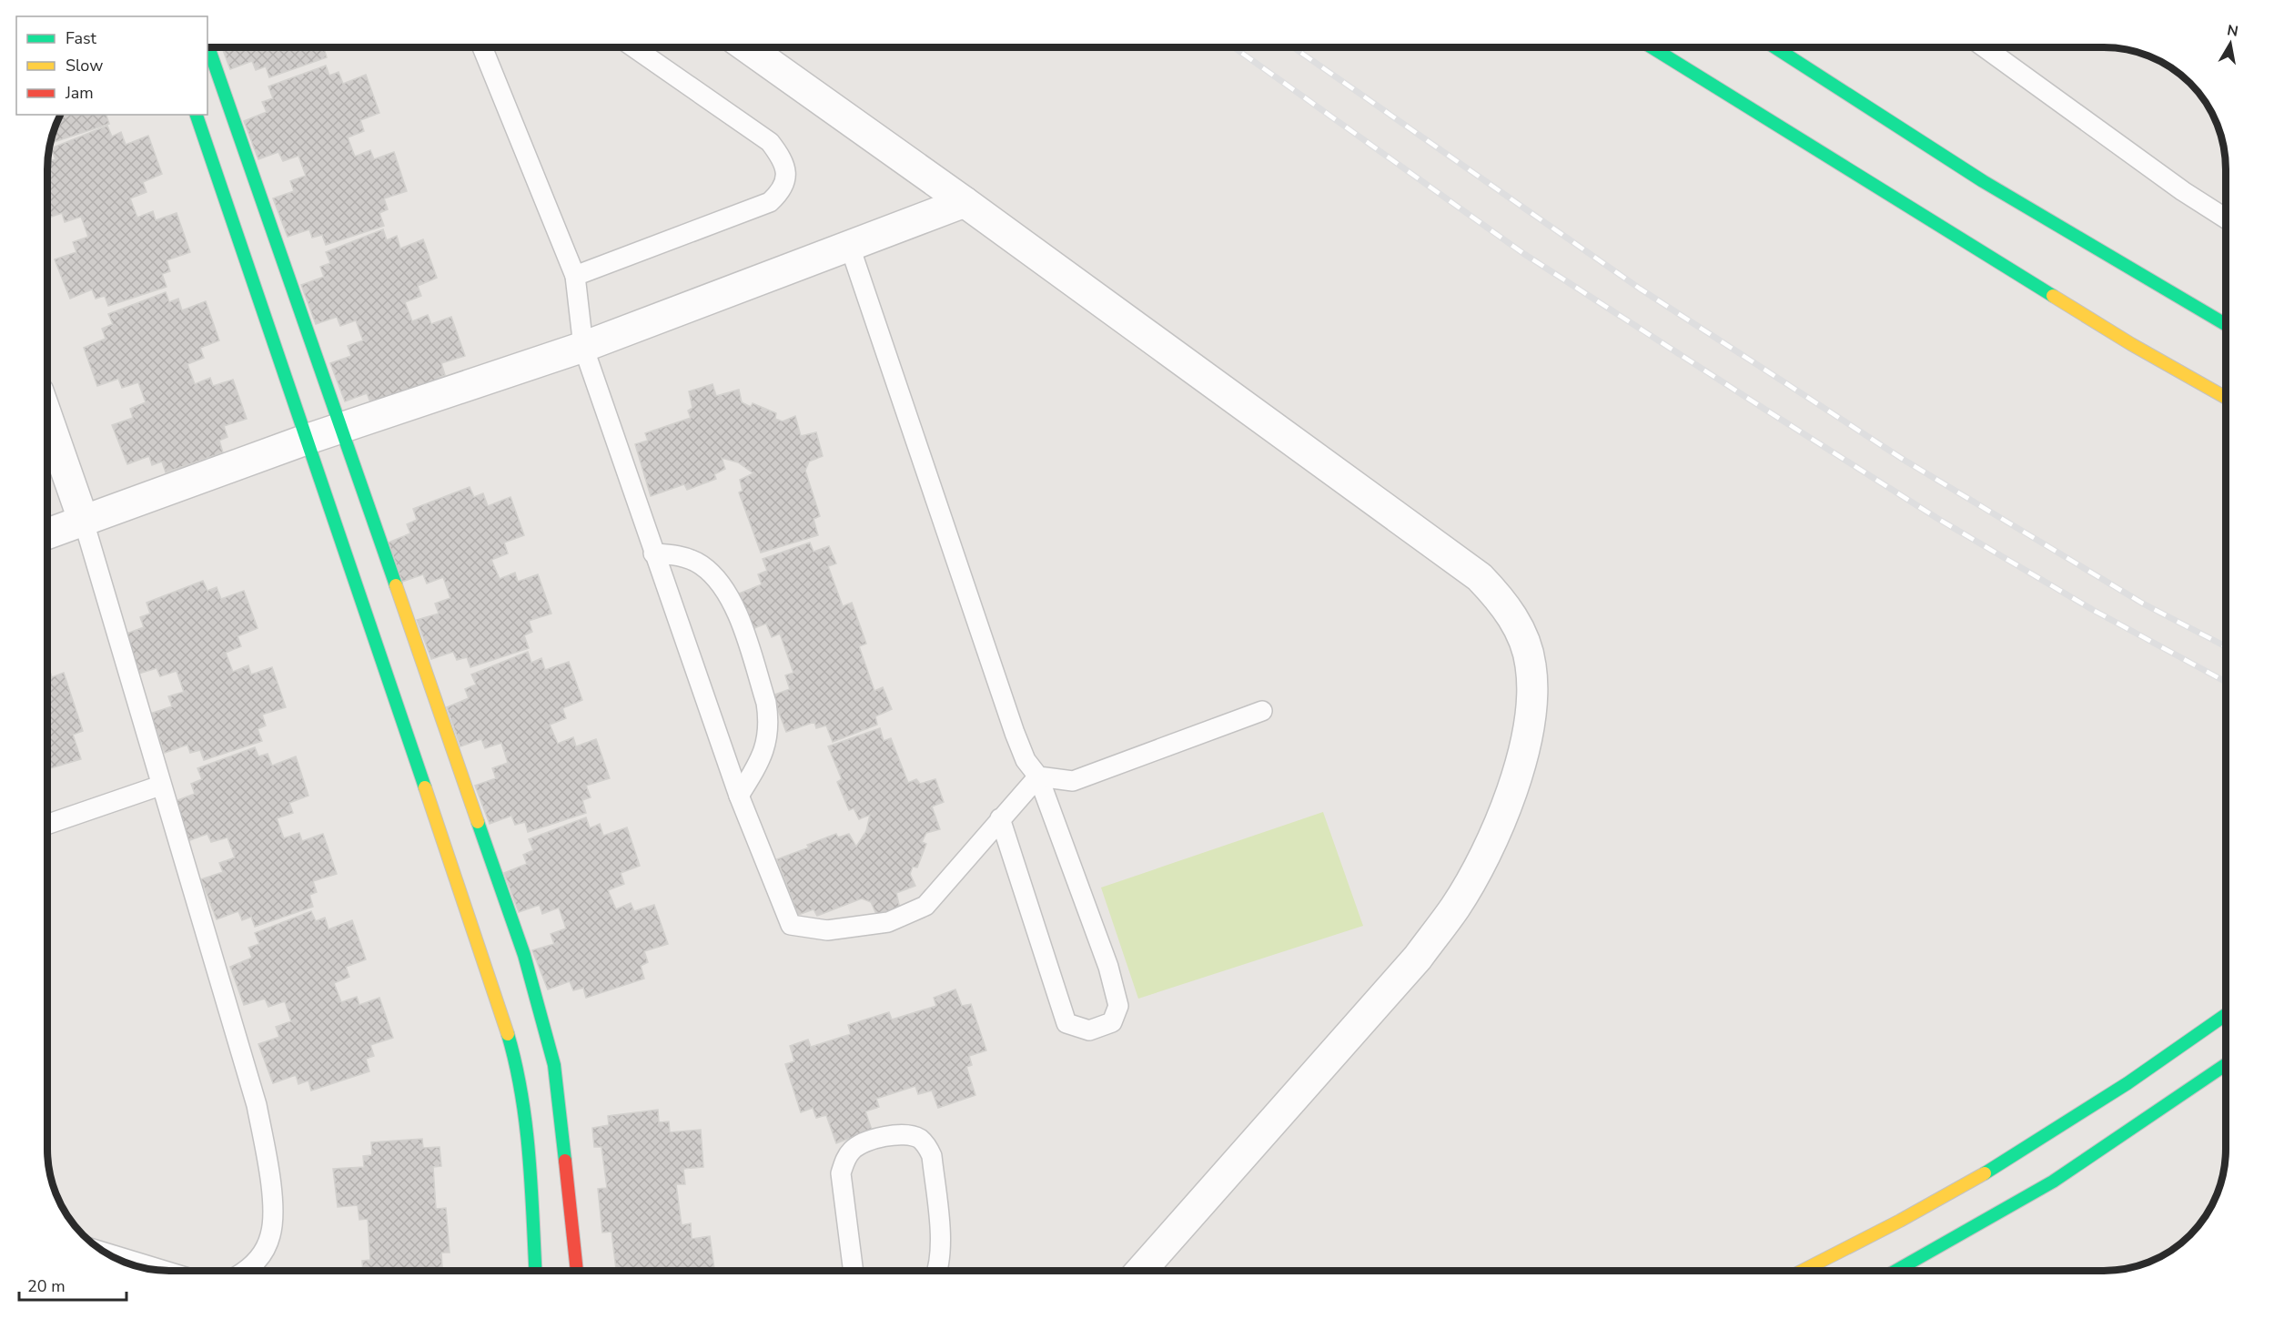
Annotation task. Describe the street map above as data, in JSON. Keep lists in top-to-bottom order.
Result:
{
  "legend": ["Fast", "Slow", "Jam"],
  "scale_bar": "20 m",
  "north": "top"
}
